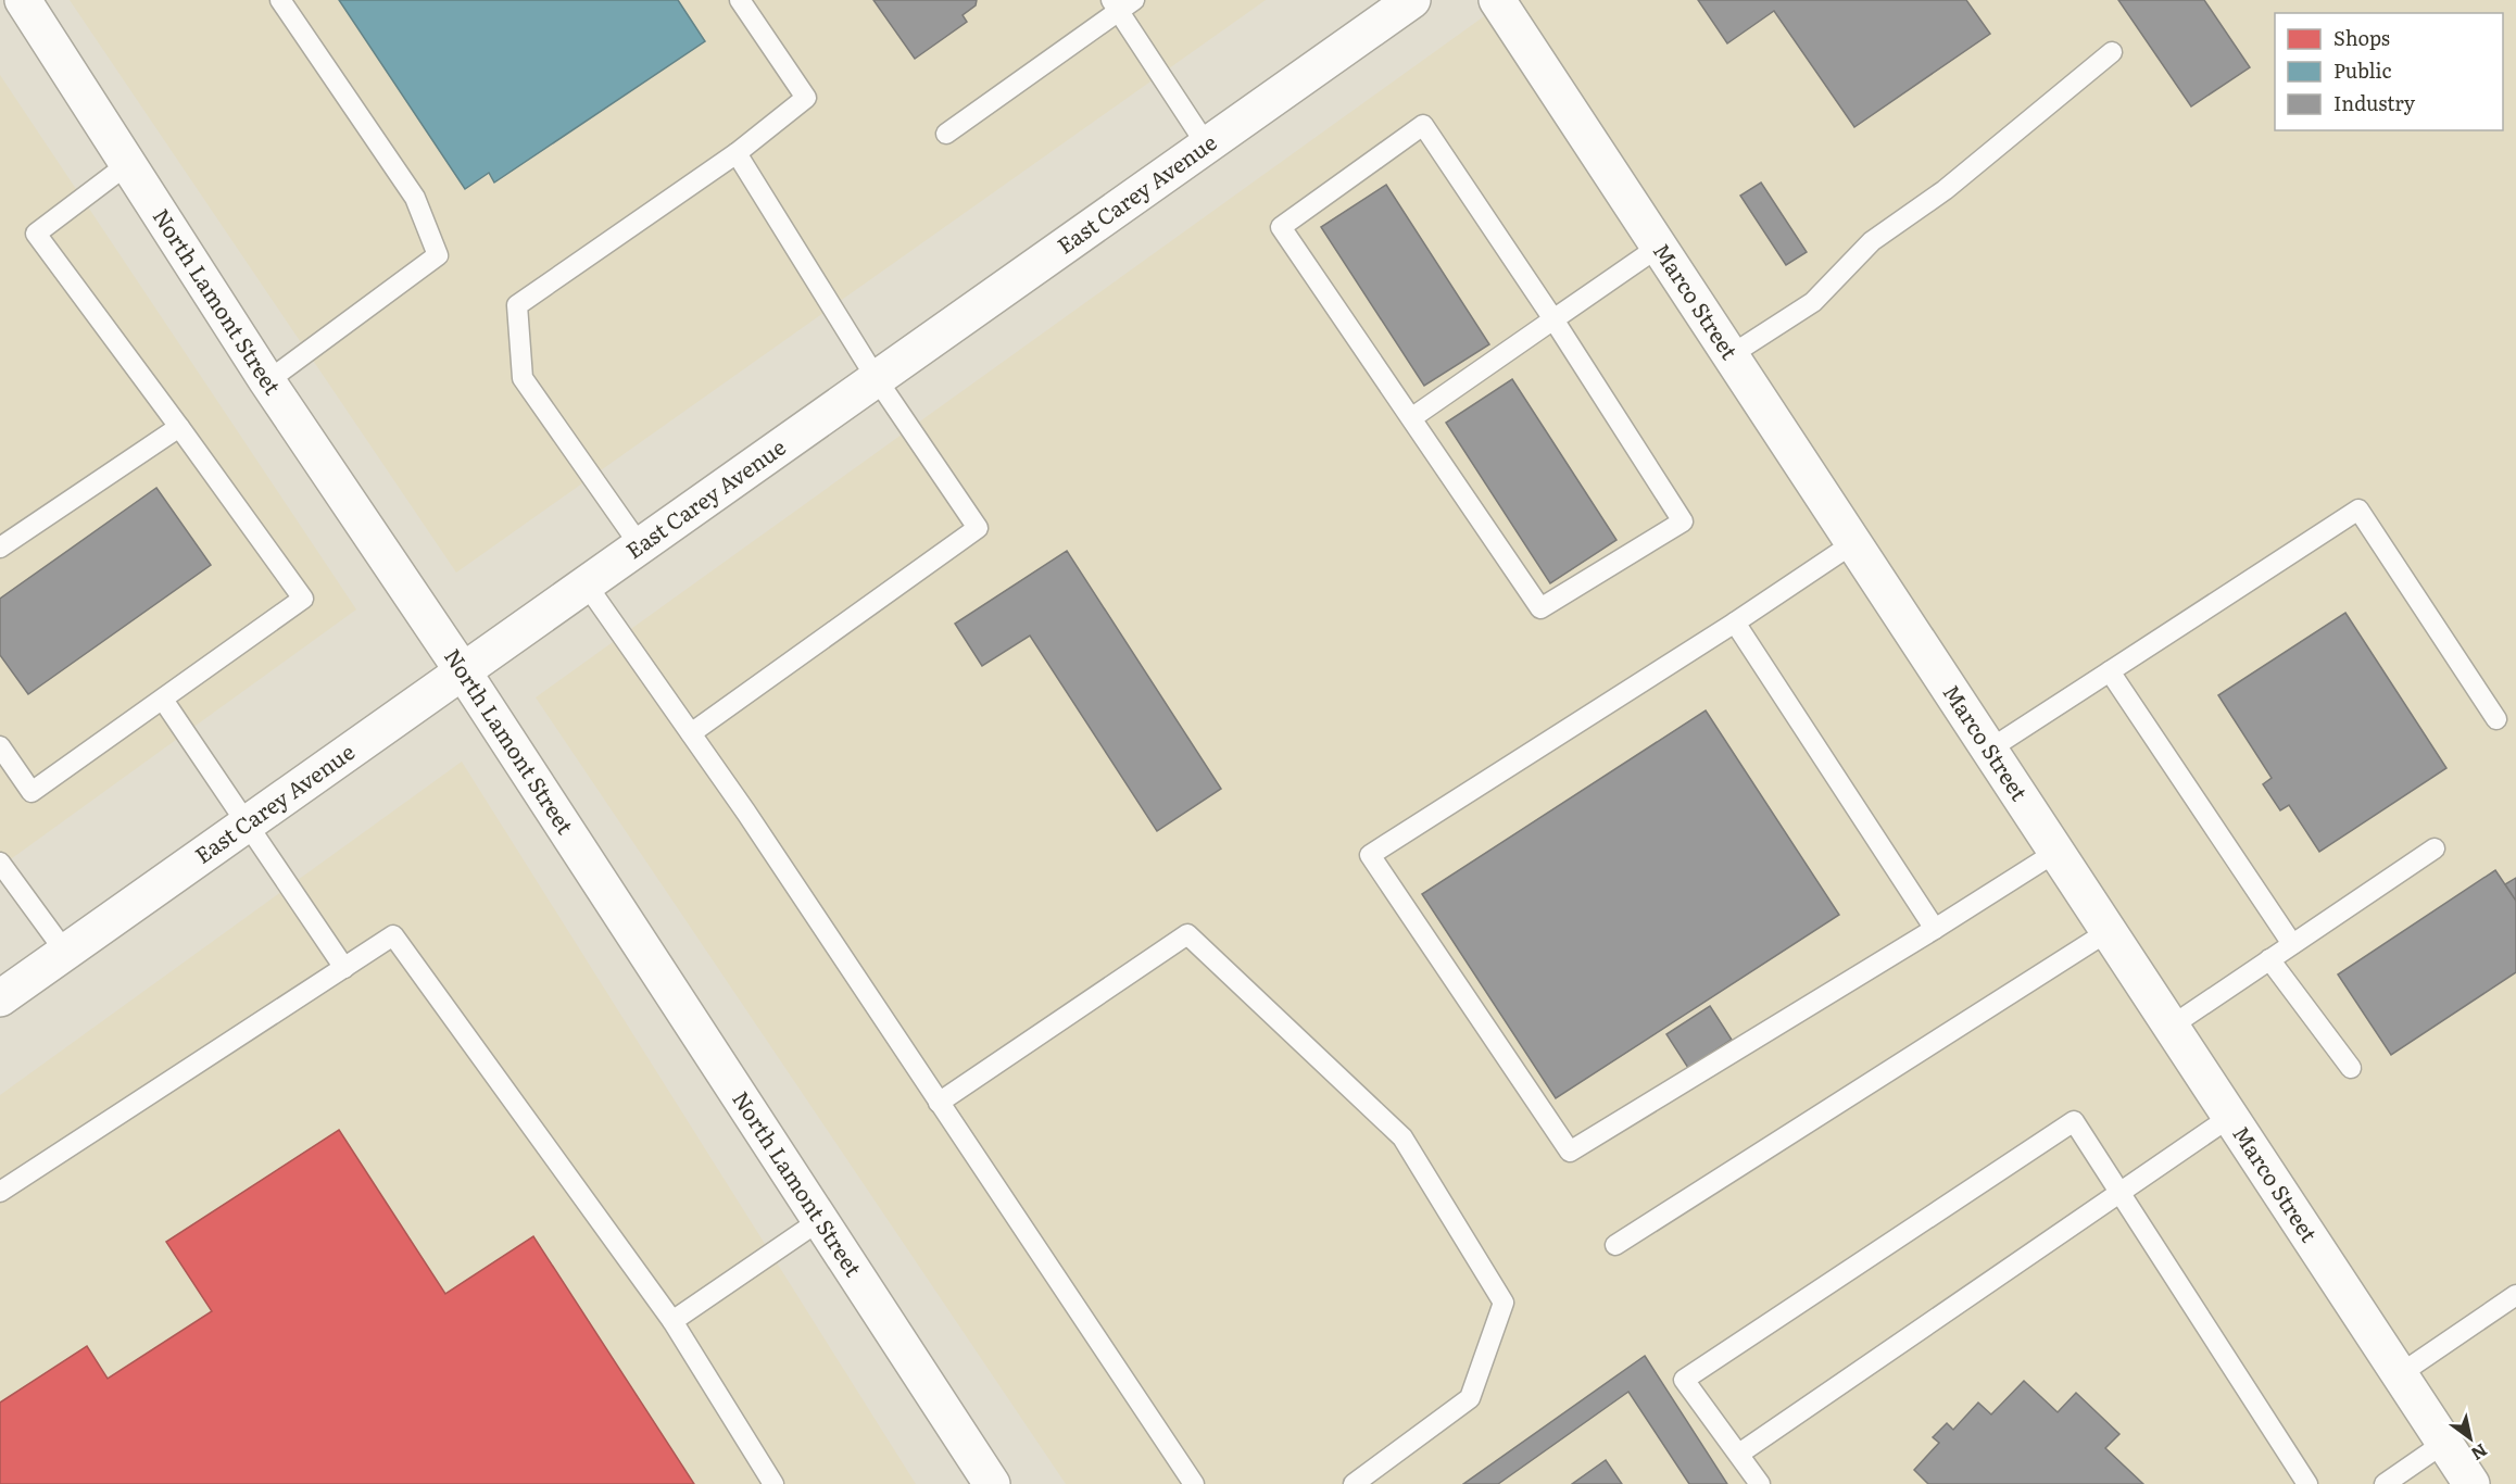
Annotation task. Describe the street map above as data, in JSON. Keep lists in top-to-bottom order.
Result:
{
  "streets": {
    "street": ["East Carey Avenue", "North Lamont Street", "Marco Street"]
  },
  "crossings": [
    ["East Carey Avenue", "North Lamont Street"]
  ],
  "legend": ["Shops", "Public", "Industry"],
  "north": "bottom right"
}
